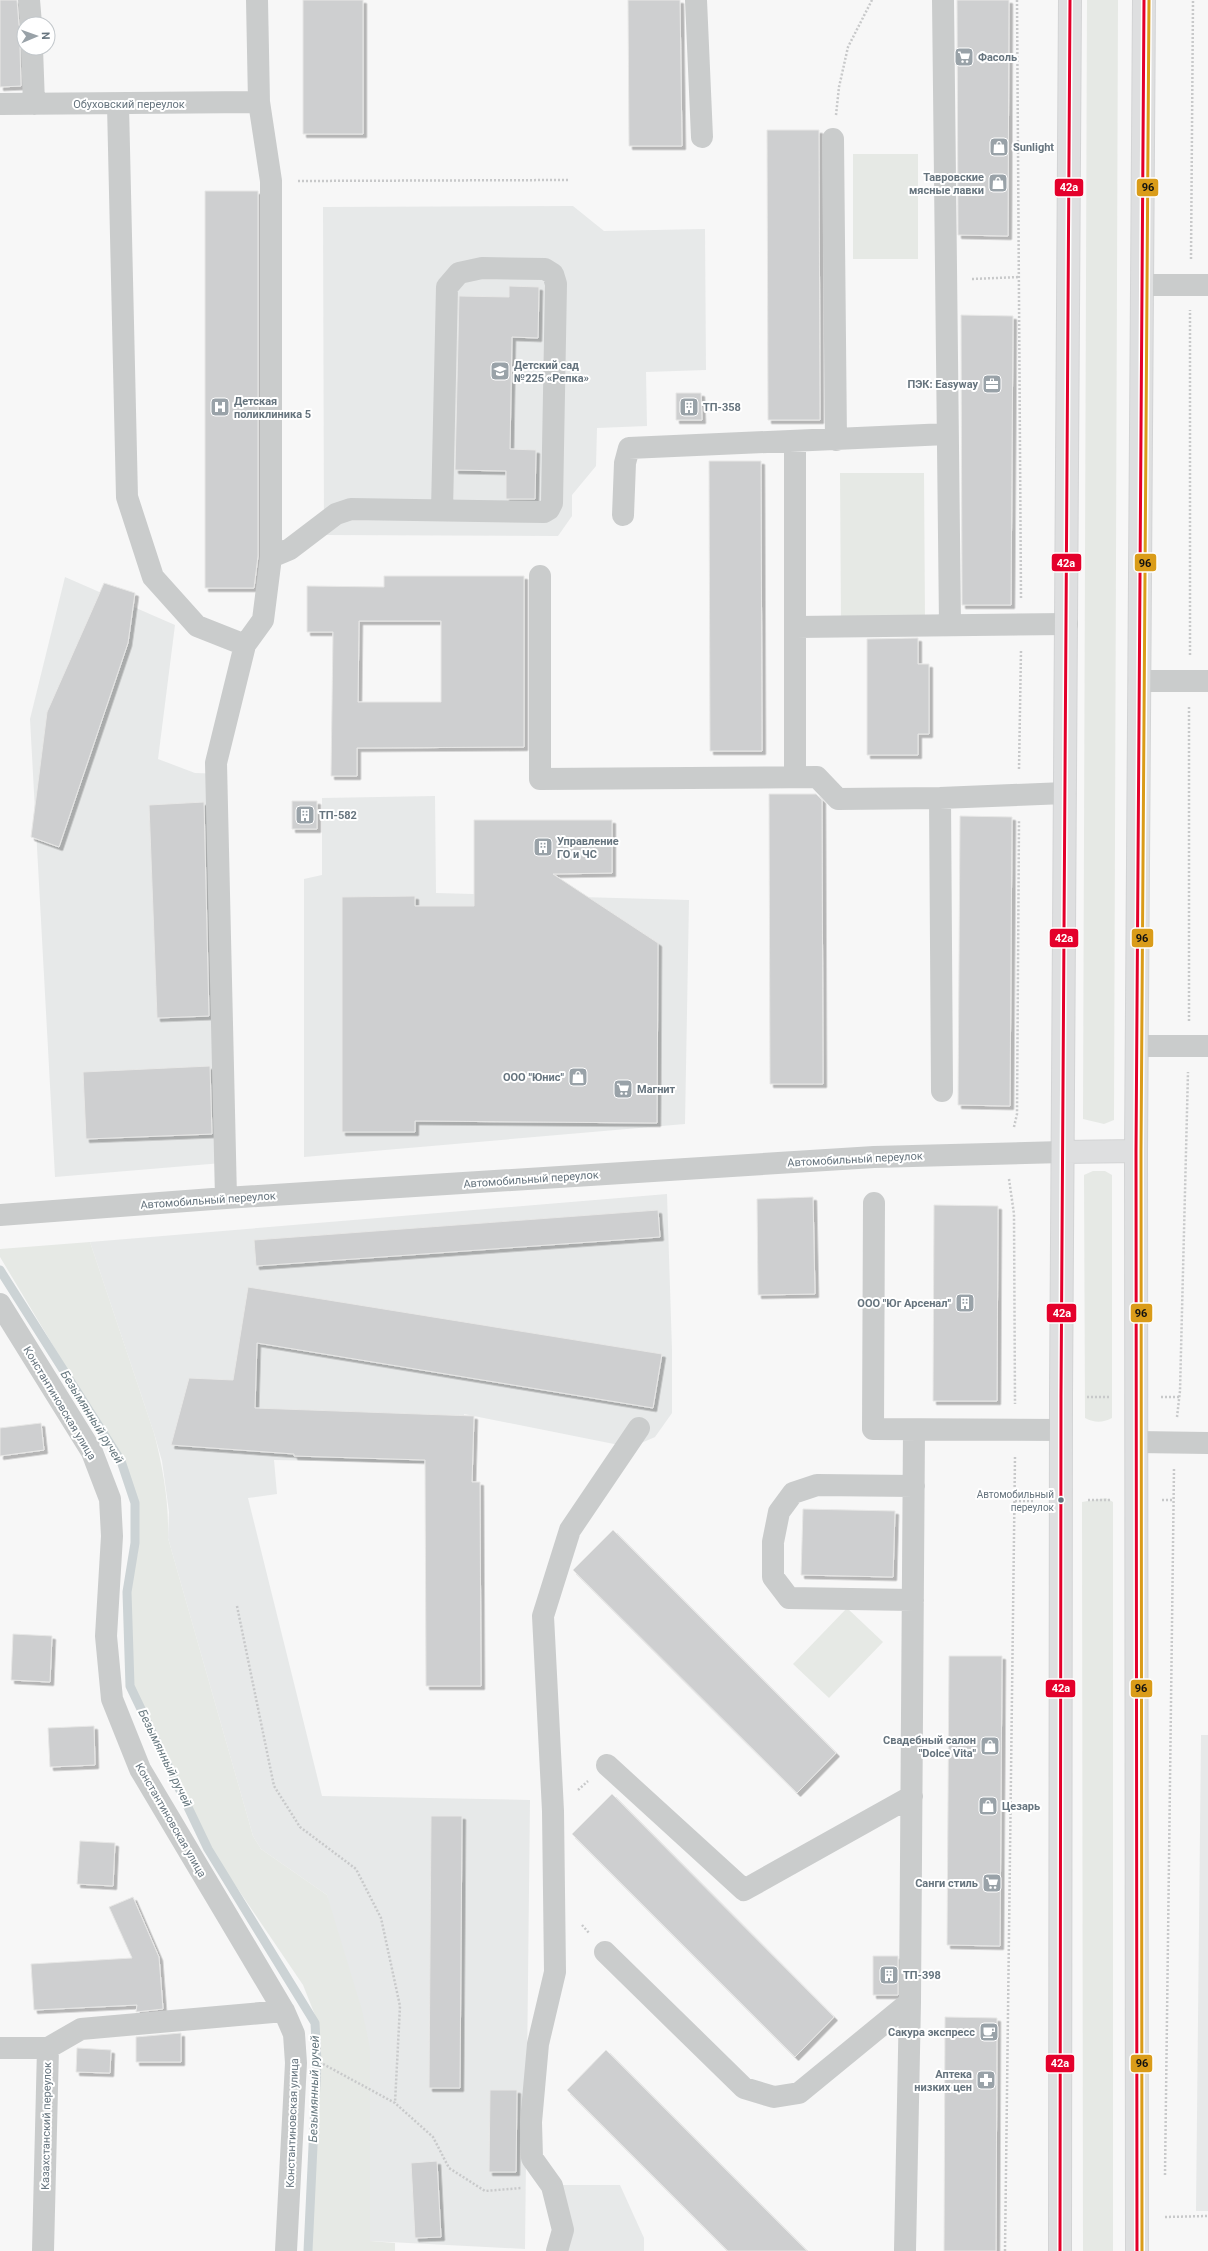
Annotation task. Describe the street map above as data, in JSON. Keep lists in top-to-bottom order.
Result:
{
  "streets": {
    "street": [
      "Обуховский переулок",
      "Автомобильный переулок",
      "Константиновская улица",
      "Казахстанский переулок"
    ]
  },
  "water": ["Безымянный ручей"],
  "places": {
    "supermarket": ["Фасоль", "Магнит", "Санги стиль"],
    "shop": [
      "Sunlight",
      "Тавровские мясные лавки",
      "ООО \"Юнис\"",
      "Свадебный салон \"Dolce Vita\"",
      "Цезарь"
    ],
    "school or university": ["Детский сад №225 «Репка»"],
    "office": ["ПЭК: Easyway"],
    "hospital": ["Детская поликлиника 5"],
    "building": [
      "ТП-358",
      "ТП-582",
      "Управление ГО и ЧС",
      "ООО \"Юг Арсенал\"",
      "ТП-398"
    ],
    "other": ["Автомобильный переулок"],
    "cafe": ["Сакура экспресс"],
    "pharmacy": ["Аптека низких цен"]
  },
  "lines": ["transit line 42a", "transit line 96"],
  "north": "right"
}
